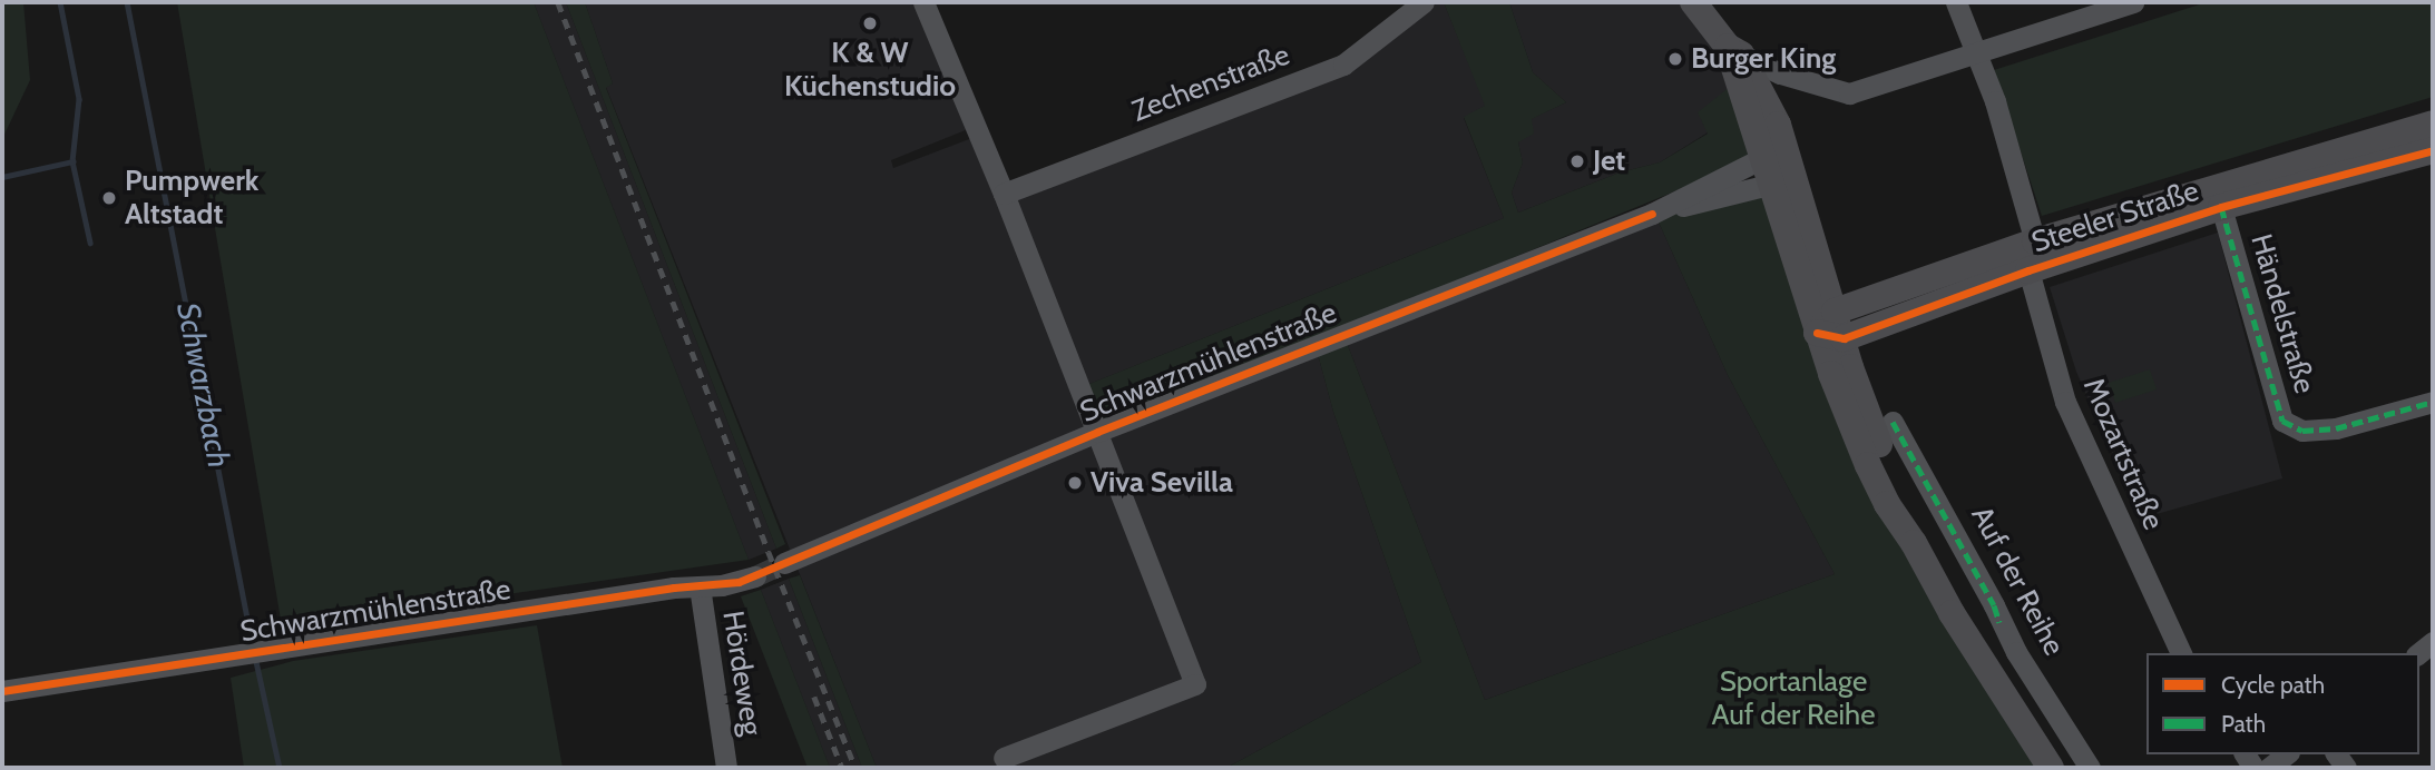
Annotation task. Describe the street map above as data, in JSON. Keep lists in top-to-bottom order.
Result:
{
  "streets": {
    "main road": ["Steeler Straße"],
    "street": [
      "Zechenstraße",
      "Händelstraße",
      "Schwarzmühlenstraße",
      "Mozartstraße",
      "Auf der Reihe",
      "Hördeweg"
    ]
  },
  "crossings": [
    ["Steeler Straße", "Händelstraße"],
    ["Steeler Straße", "Mozartstraße"],
    ["Schwarzmühlenstraße", "Hördeweg"]
  ],
  "water": ["Schwarzbach"],
  "parks": ["Sportanlage Auf der Reihe"],
  "places": [
    "K & W Küchenstudio",
    "Burger King",
    "Jet",
    "Pumpwerk Altstadt",
    "Viva Sevilla"
  ],
  "legend": ["Cycle path", "Path"]
}
